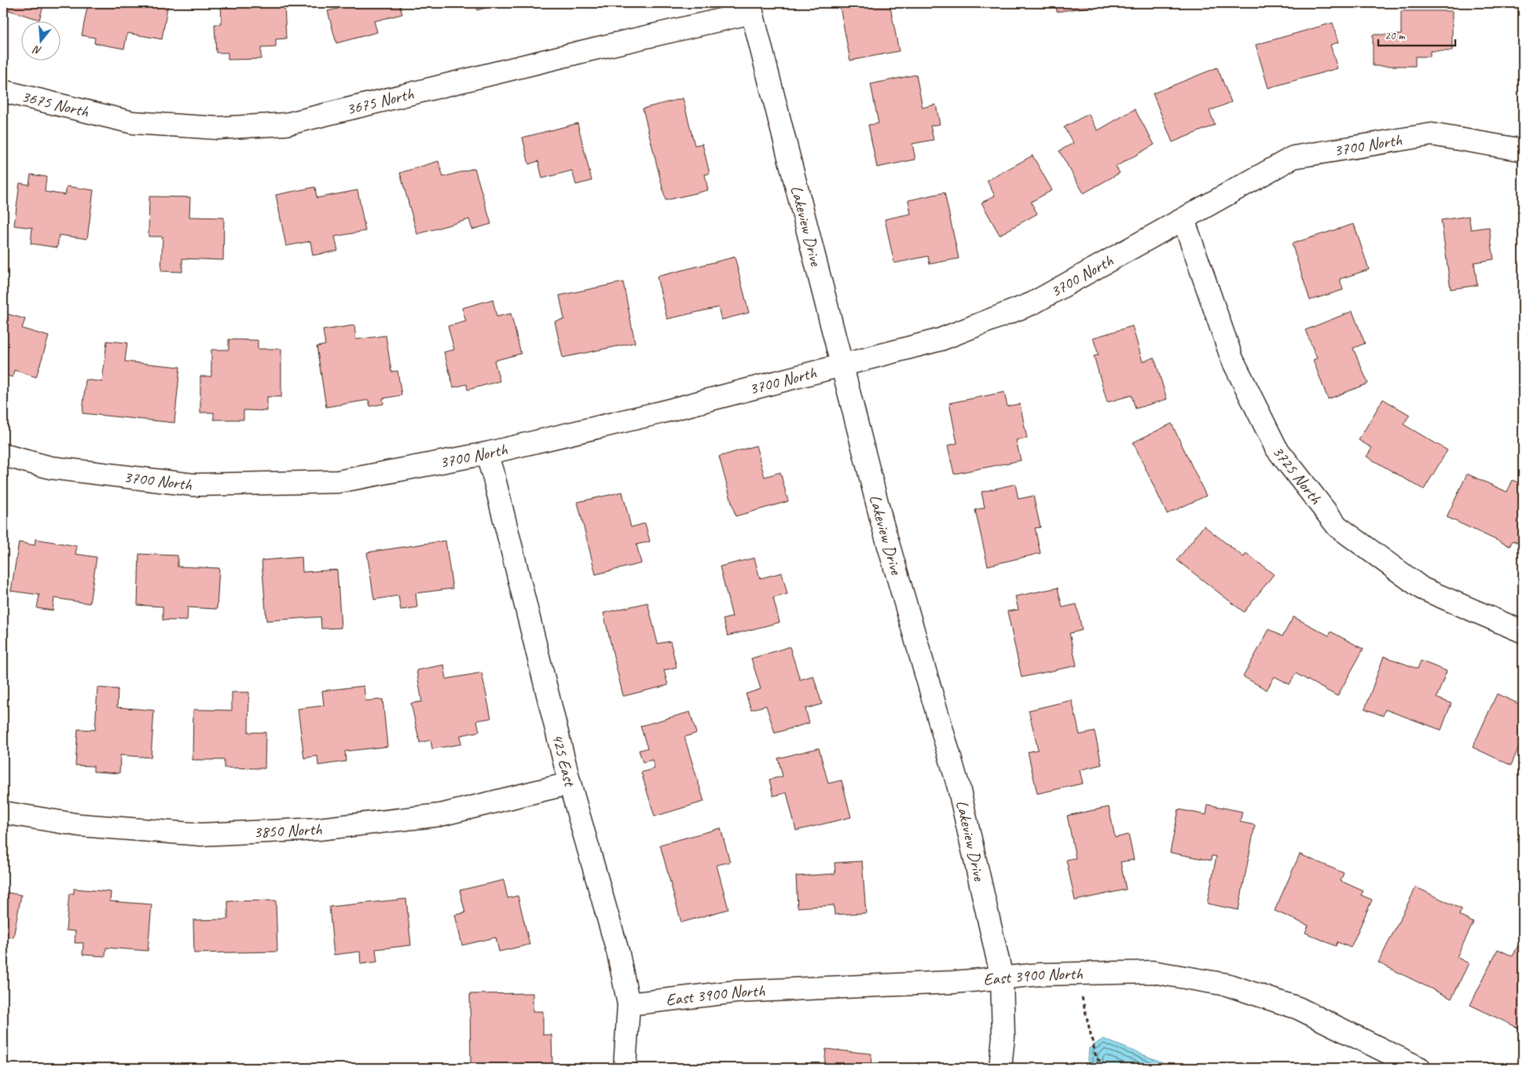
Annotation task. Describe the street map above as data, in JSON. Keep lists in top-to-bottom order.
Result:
{
  "streets": {
    "street": [
      "3675 North",
      "3700 North",
      "Lakeview Drive",
      "3725 North",
      "425 East",
      "3850 North",
      "East 3900 North"
    ]
  },
  "crossings": [
    ["3675 North", "Lakeview Drive"],
    ["3700 North", "Lakeview Drive"],
    ["3700 North", "3725 North"],
    ["3700 North", "425 East"],
    ["Lakeview Drive", "East 3900 North"],
    ["425 East", "3850 North"],
    ["425 East", "East 3900 North"]
  ],
  "scale_bar": "20 m",
  "north": "bottom"
}
